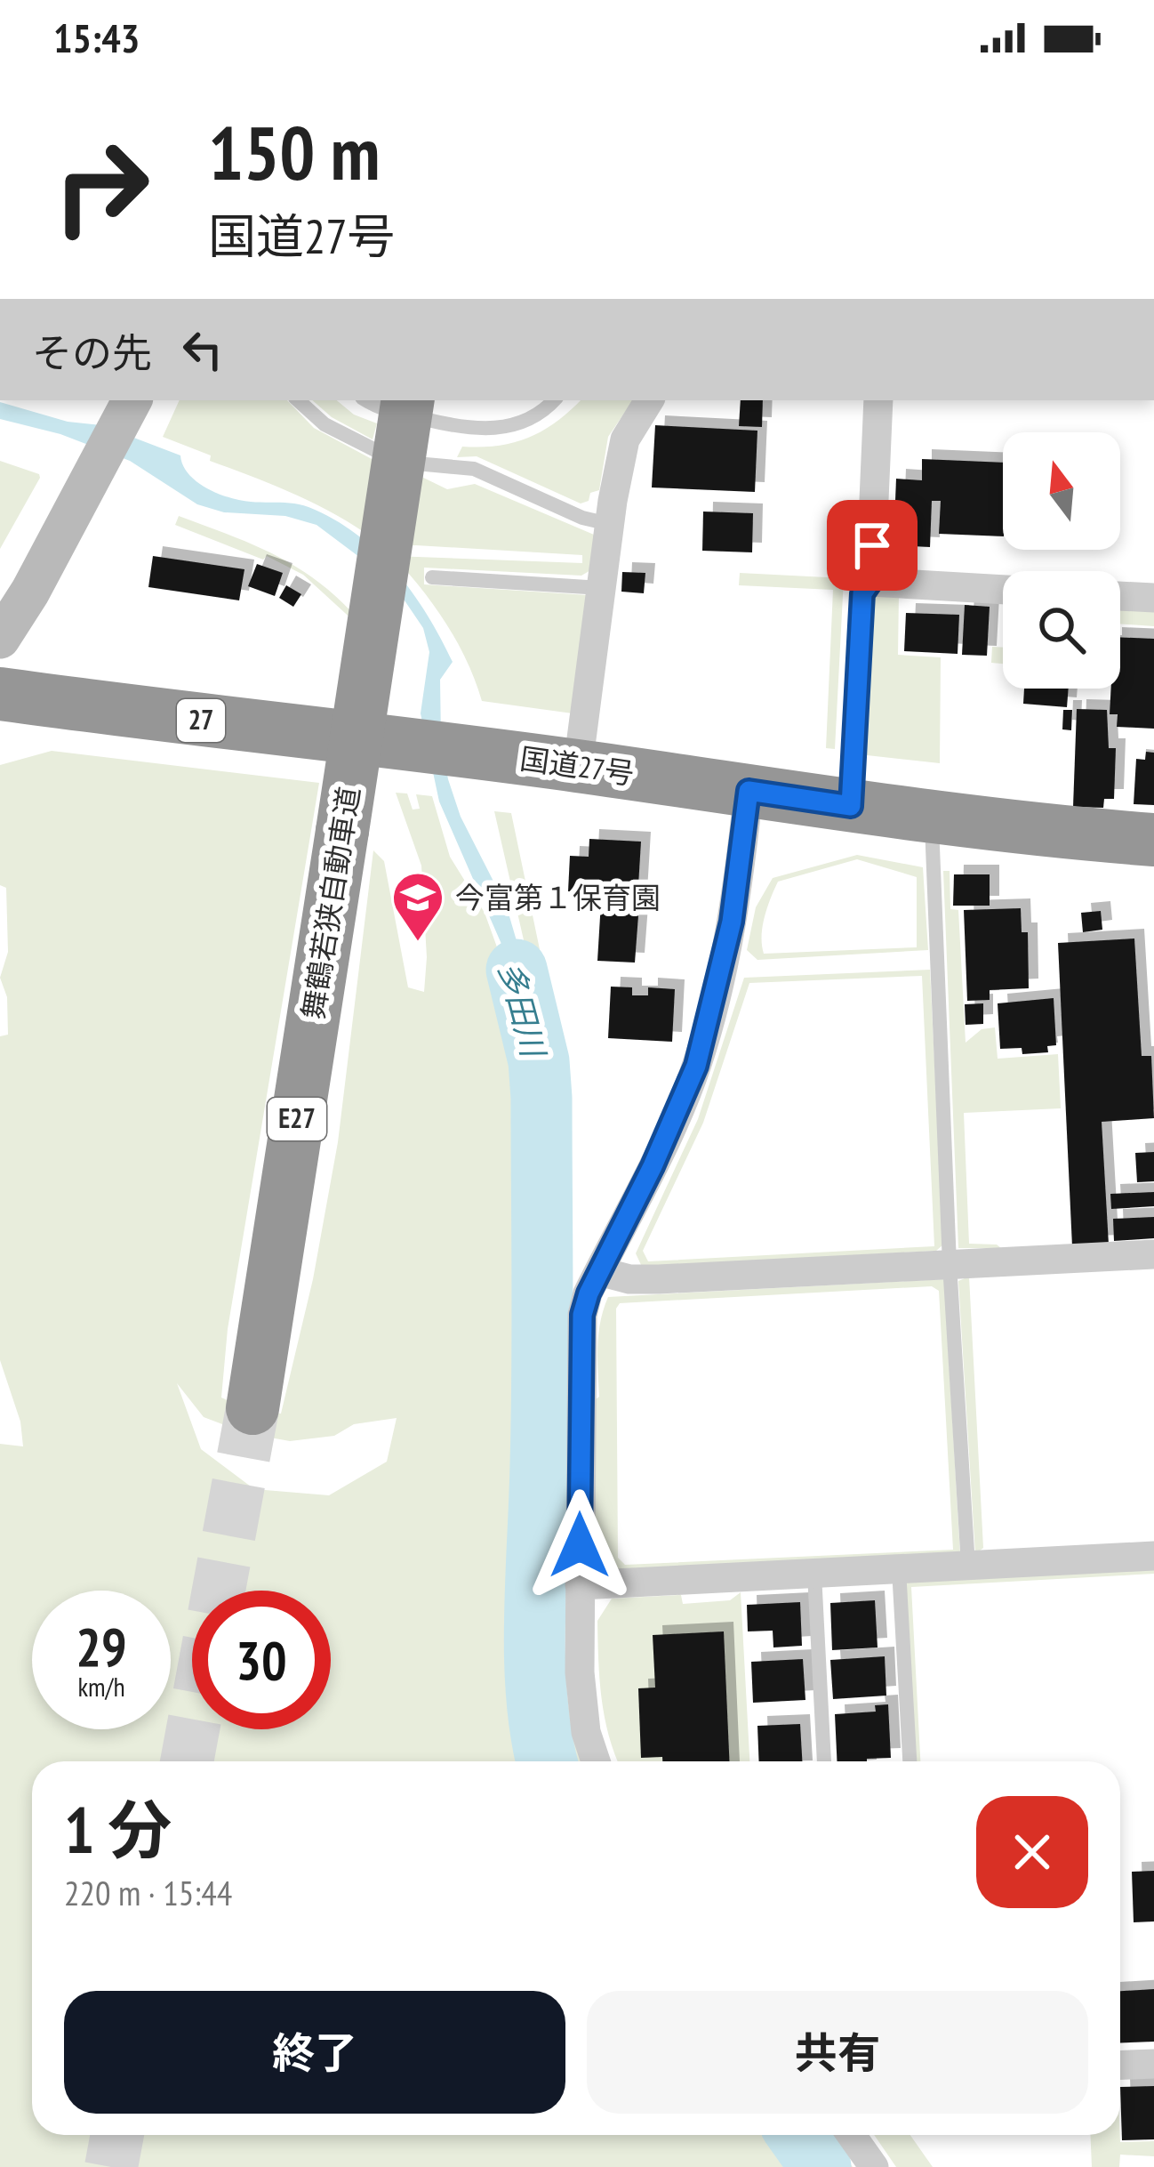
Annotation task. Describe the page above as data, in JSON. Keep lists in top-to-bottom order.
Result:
{
  "streets": {
    "highway": [
      "27",
      "国道27号",
      "舞鶴若狭自動車道",
      "E27"
    ]
  },
  "water": ["多田川"],
  "places": {
    "school or university": ["今富第１保育園"]
  },
  "north": "top",
  "page": {
    "status": "15:43",
    "turn": ["150 m", "国道27号"],
    "then": "その先",
    "speed": "29 km/h",
    "limit": "30",
    "heading": ["1 分", "220 m · 15:44"],
    "buttons": ["終了", "共有"]
  }
}
